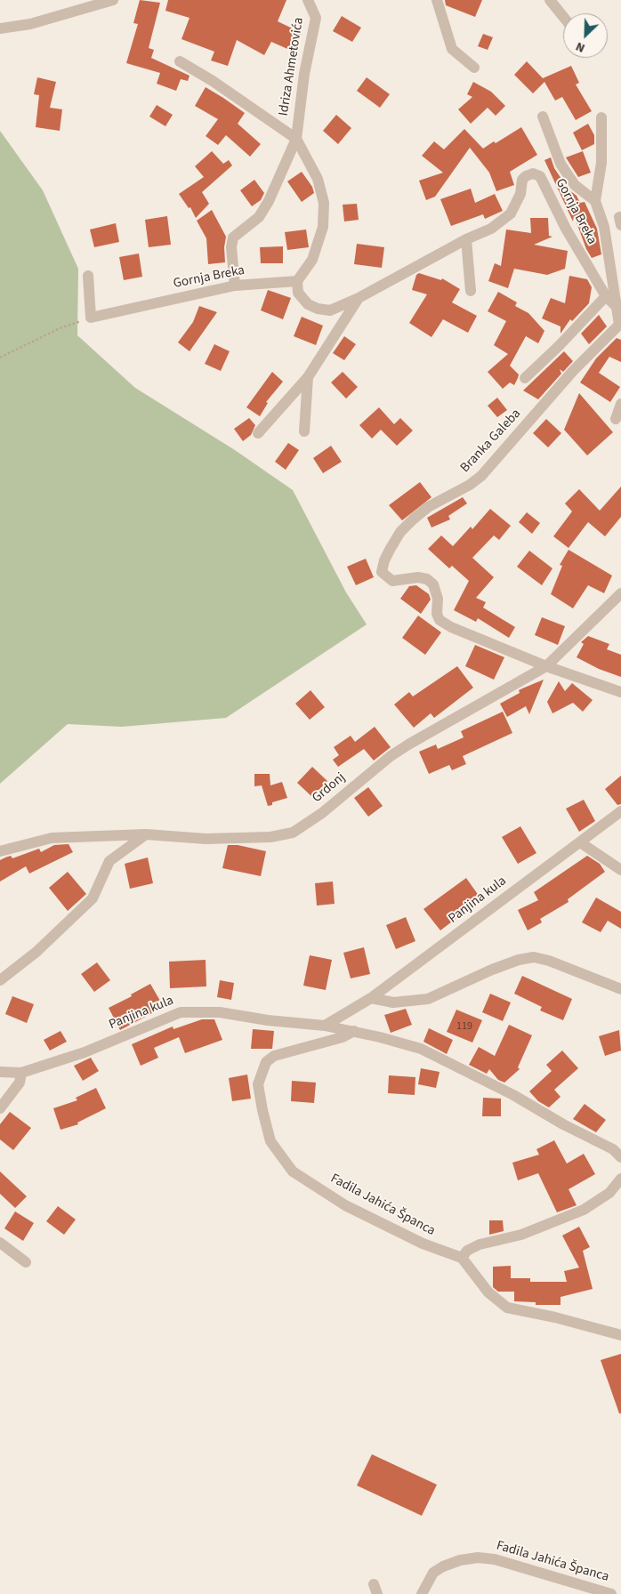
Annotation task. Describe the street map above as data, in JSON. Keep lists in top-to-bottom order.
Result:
{
  "streets": {
    "street": [
      "Idriza Ahmetovića",
      "Gornja Breka",
      "Branka Galeba",
      "Grdonj",
      "Panjina kula",
      "Fadila Jahića Španca"
    ]
  },
  "crossings": [
    ["Idriza Ahmetovića", "Gornja Breka"],
    ["Gornja Breka", "Branka Galeba"],
    ["Branka Galeba", "Grdonj"]
  ],
  "house_numbers": ["119"],
  "north": "bottom left"
}
